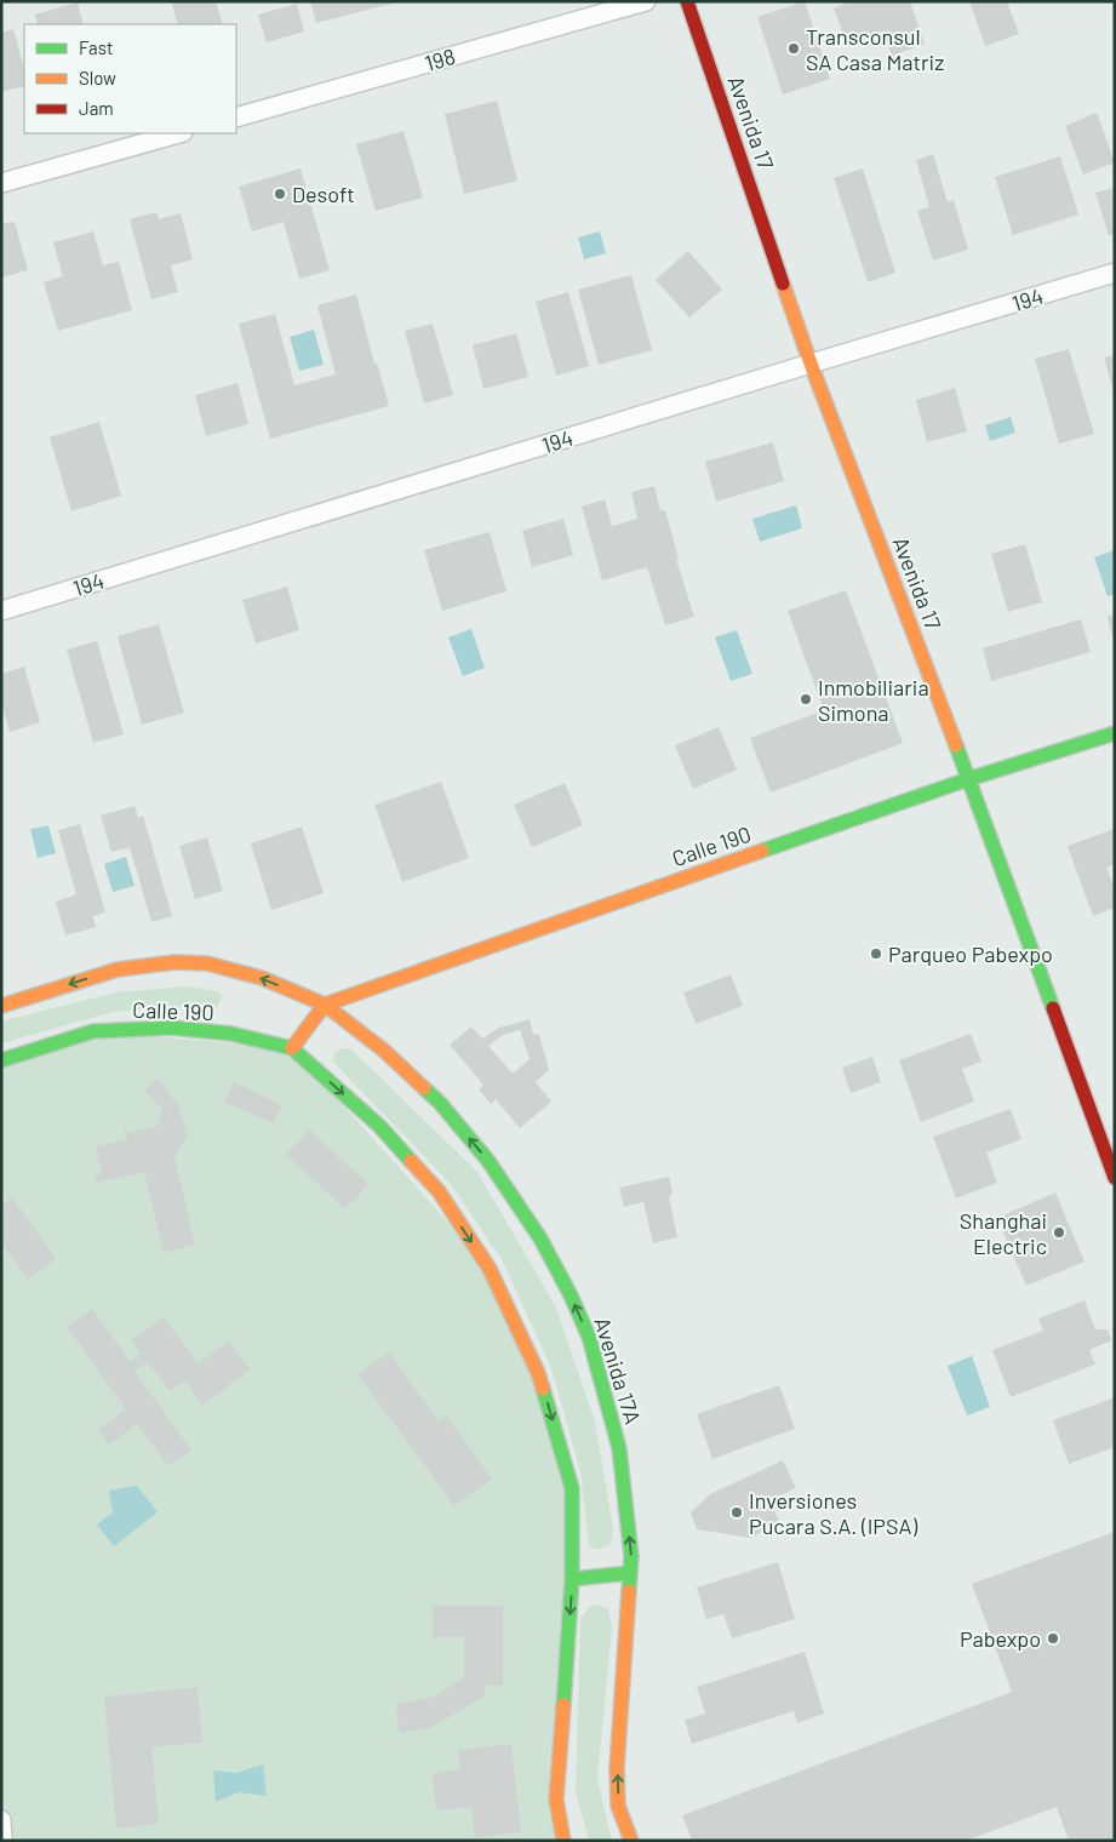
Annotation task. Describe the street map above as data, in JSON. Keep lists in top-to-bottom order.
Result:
{
  "streets": {
    "main road": ["Avenida 17", "Calle 190", "Avenida 17A"],
    "street": ["198", "194"]
  },
  "crossings": [
    ["Avenida 17", "194"],
    ["Avenida 17", "Calle 190"],
    ["Calle 190", "Avenida 17A"]
  ],
  "places": [
    "Transconsul SA Casa Matriz",
    "Desoft",
    "Inmobiliaria Simona",
    "Parqueo Pabexpo",
    "Shanghai Electric",
    "Inversiones Pucara S.A. (IPSA)",
    "Pabexpo"
  ],
  "legend": ["Fast", "Slow", "Jam"]
}
